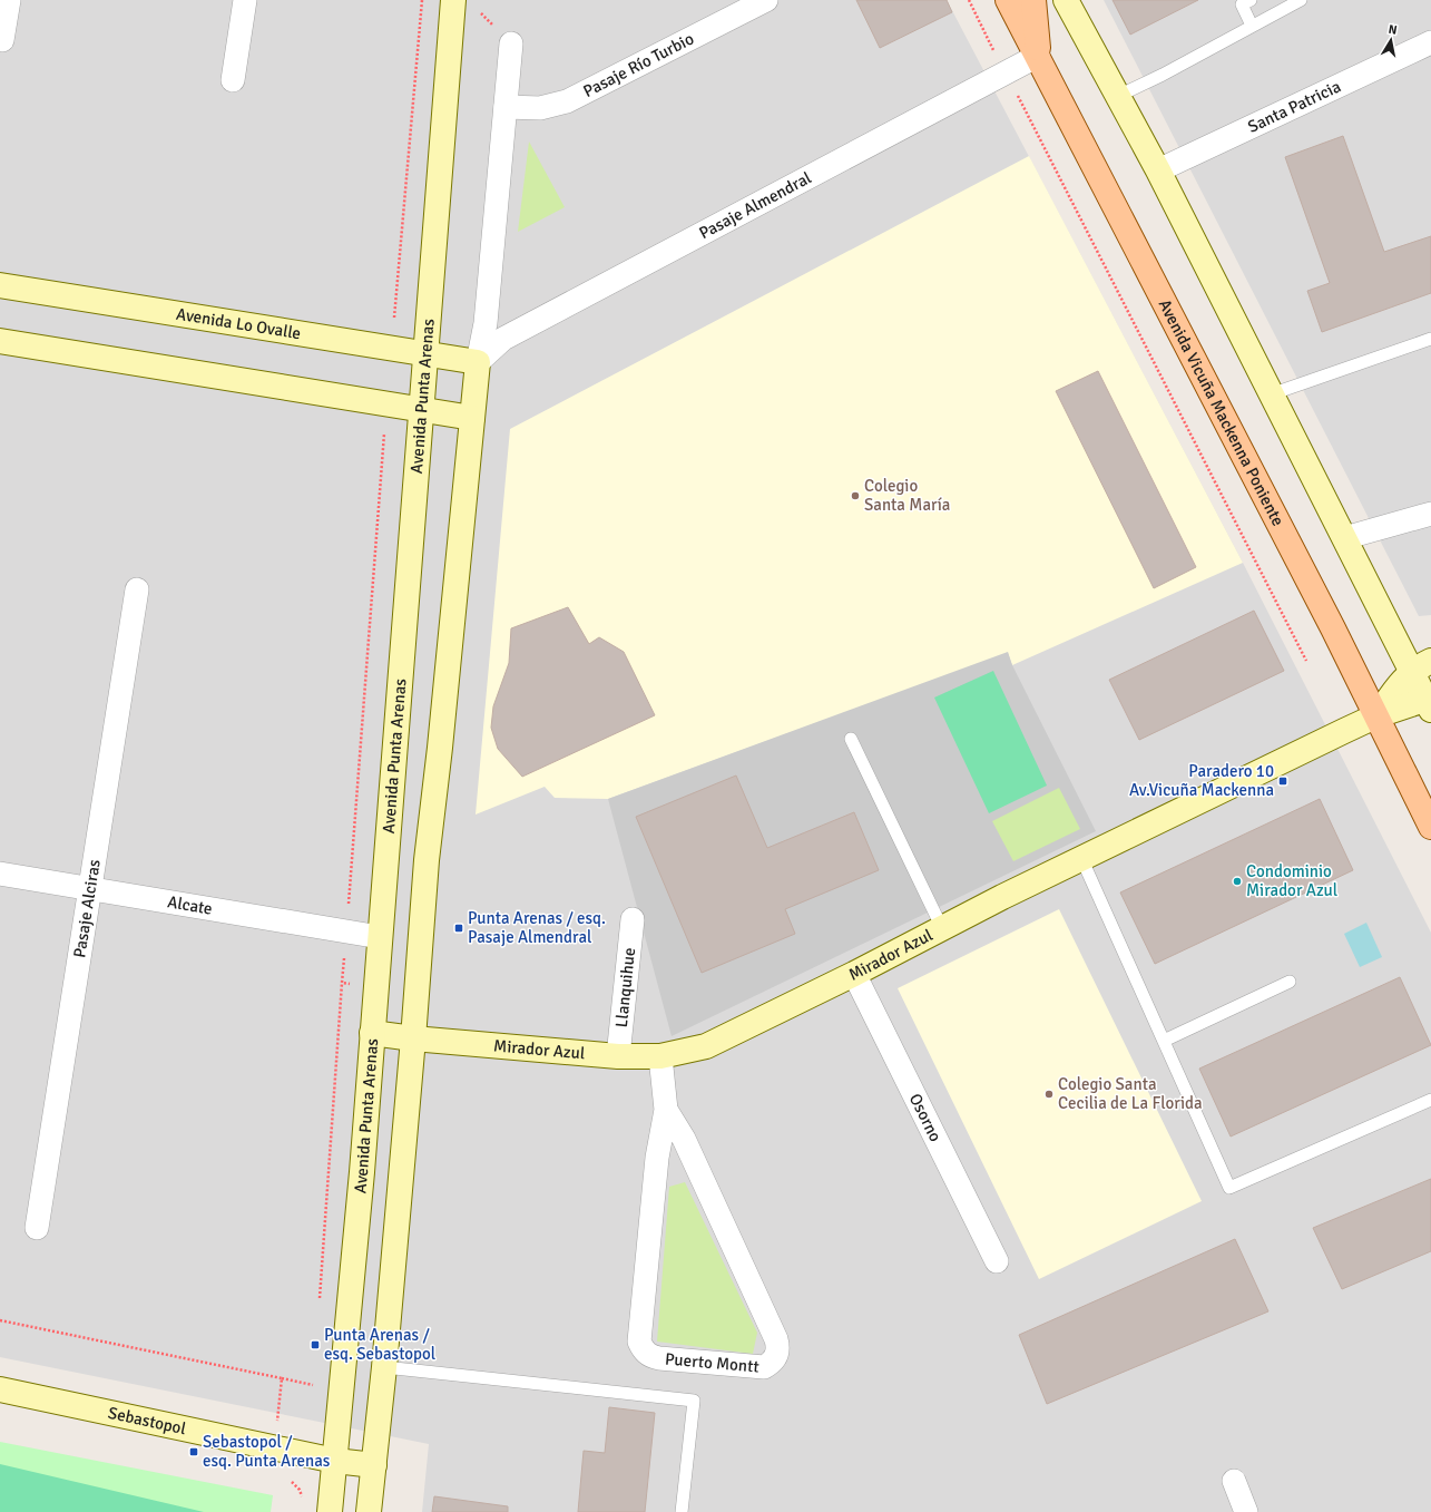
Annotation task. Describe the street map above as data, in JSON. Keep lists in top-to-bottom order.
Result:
{
  "streets": {
    "main road": [
      "Avenida Lo Ovalle",
      "Avenida Punta Arenas",
      "Avenida Vicuña Mackenna Poniente",
      "Mirador Azul",
      "Sebastopol"
    ],
    "street": [
      "Pasaje Río Turbio",
      "Santa Patricia",
      "Pasaje Almendral",
      "Alcate",
      "Pasaje Alciras",
      "Llanquihue",
      "Osorno",
      "Puerto Montt"
    ]
  },
  "crossings": [
    ["Pasaje Almendral", "Avenida Lo Ovalle"],
    ["Pasaje Almendral", "Avenida Vicuña Mackenna Poniente"],
    ["Avenida Lo Ovalle", "Avenida Punta Arenas"],
    ["Avenida Punta Arenas", "Alcate"],
    ["Avenida Punta Arenas", "Mirador Azul"],
    ["Avenida Punta Arenas", "Sebastopol"],
    ["Avenida Vicuña Mackenna Poniente", "Mirador Azul"],
    ["Alcate", "Pasaje Alciras"],
    ["Mirador Azul", "Llanquihue"],
    ["Mirador Azul", "Osorno"],
    ["Mirador Azul", "Puerto Montt"]
  ],
  "places": {
    "other": ["Colegio Santa María", "Condominio Mirador Azul", "Colegio Santa Cecilia de La Florida"],
    "transit": [
      "Paradero 10 Av.Vicuña Mackenna",
      "Punta Arenas / esq. Pasaje Almendral",
      "Punta Arenas / esq. Sebastopol",
      "Sebastopol / esq. Punta Arenas"
    ]
  },
  "north": "top"
}
